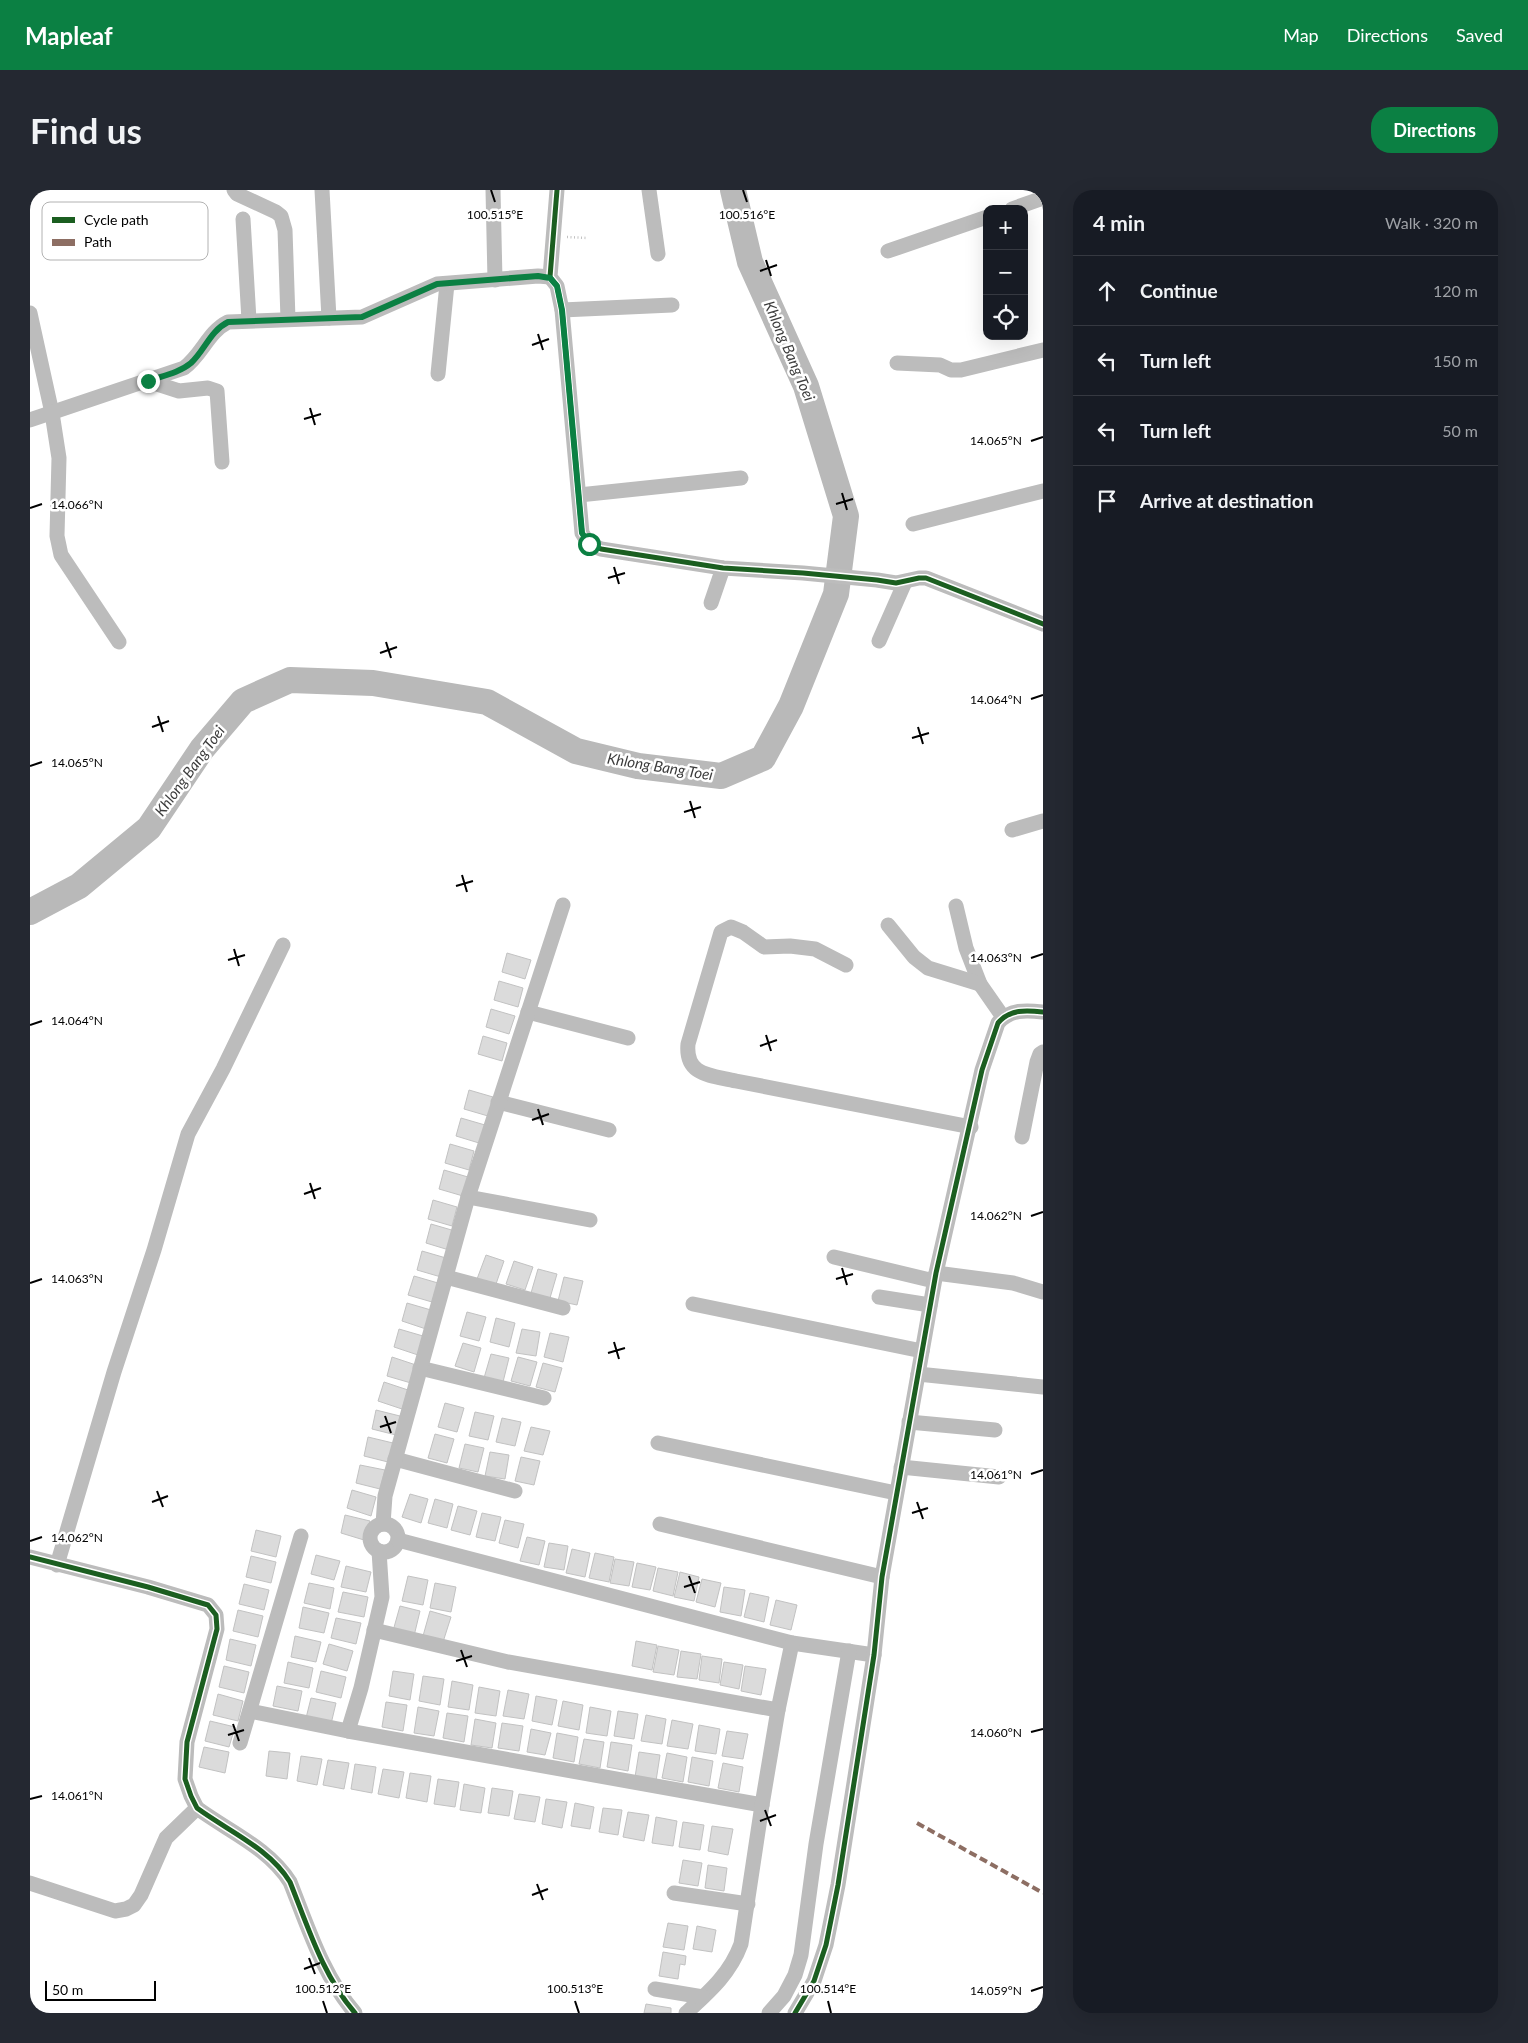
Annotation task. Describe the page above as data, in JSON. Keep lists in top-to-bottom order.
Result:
{
  "water": ["Khlong Bang Toei"],
  "legend": ["Cycle path", "Path"],
  "scale_bar": "50 m",
  "page": {
    "header": "Mapleaf",
    "nav": ["Map", "Directions", "Saved"],
    "buttons": "Directions",
    "title": "Find us",
    "heading": ["4 min", "Walk · 320 m"],
    "map_buttons": ["+", "−"],
    "list": [
      ["Continue", "120 m"],
      ["Turn left", "150 m"],
      ["Turn left", "50 m"],
      "Arrive at destination"
    ],
    "scale": "50 m"
  },
  "coordinates": [
    "100.515°E",
    "100.516°E",
    "14.065°N",
    "14.066°N",
    "14.064°N",
    "14.063°N",
    "14.062°N",
    "14.061°N",
    "14.060°N",
    "100.512°E",
    "100.513°E",
    "100.514°E",
    "14.059°N"
  ]
}
